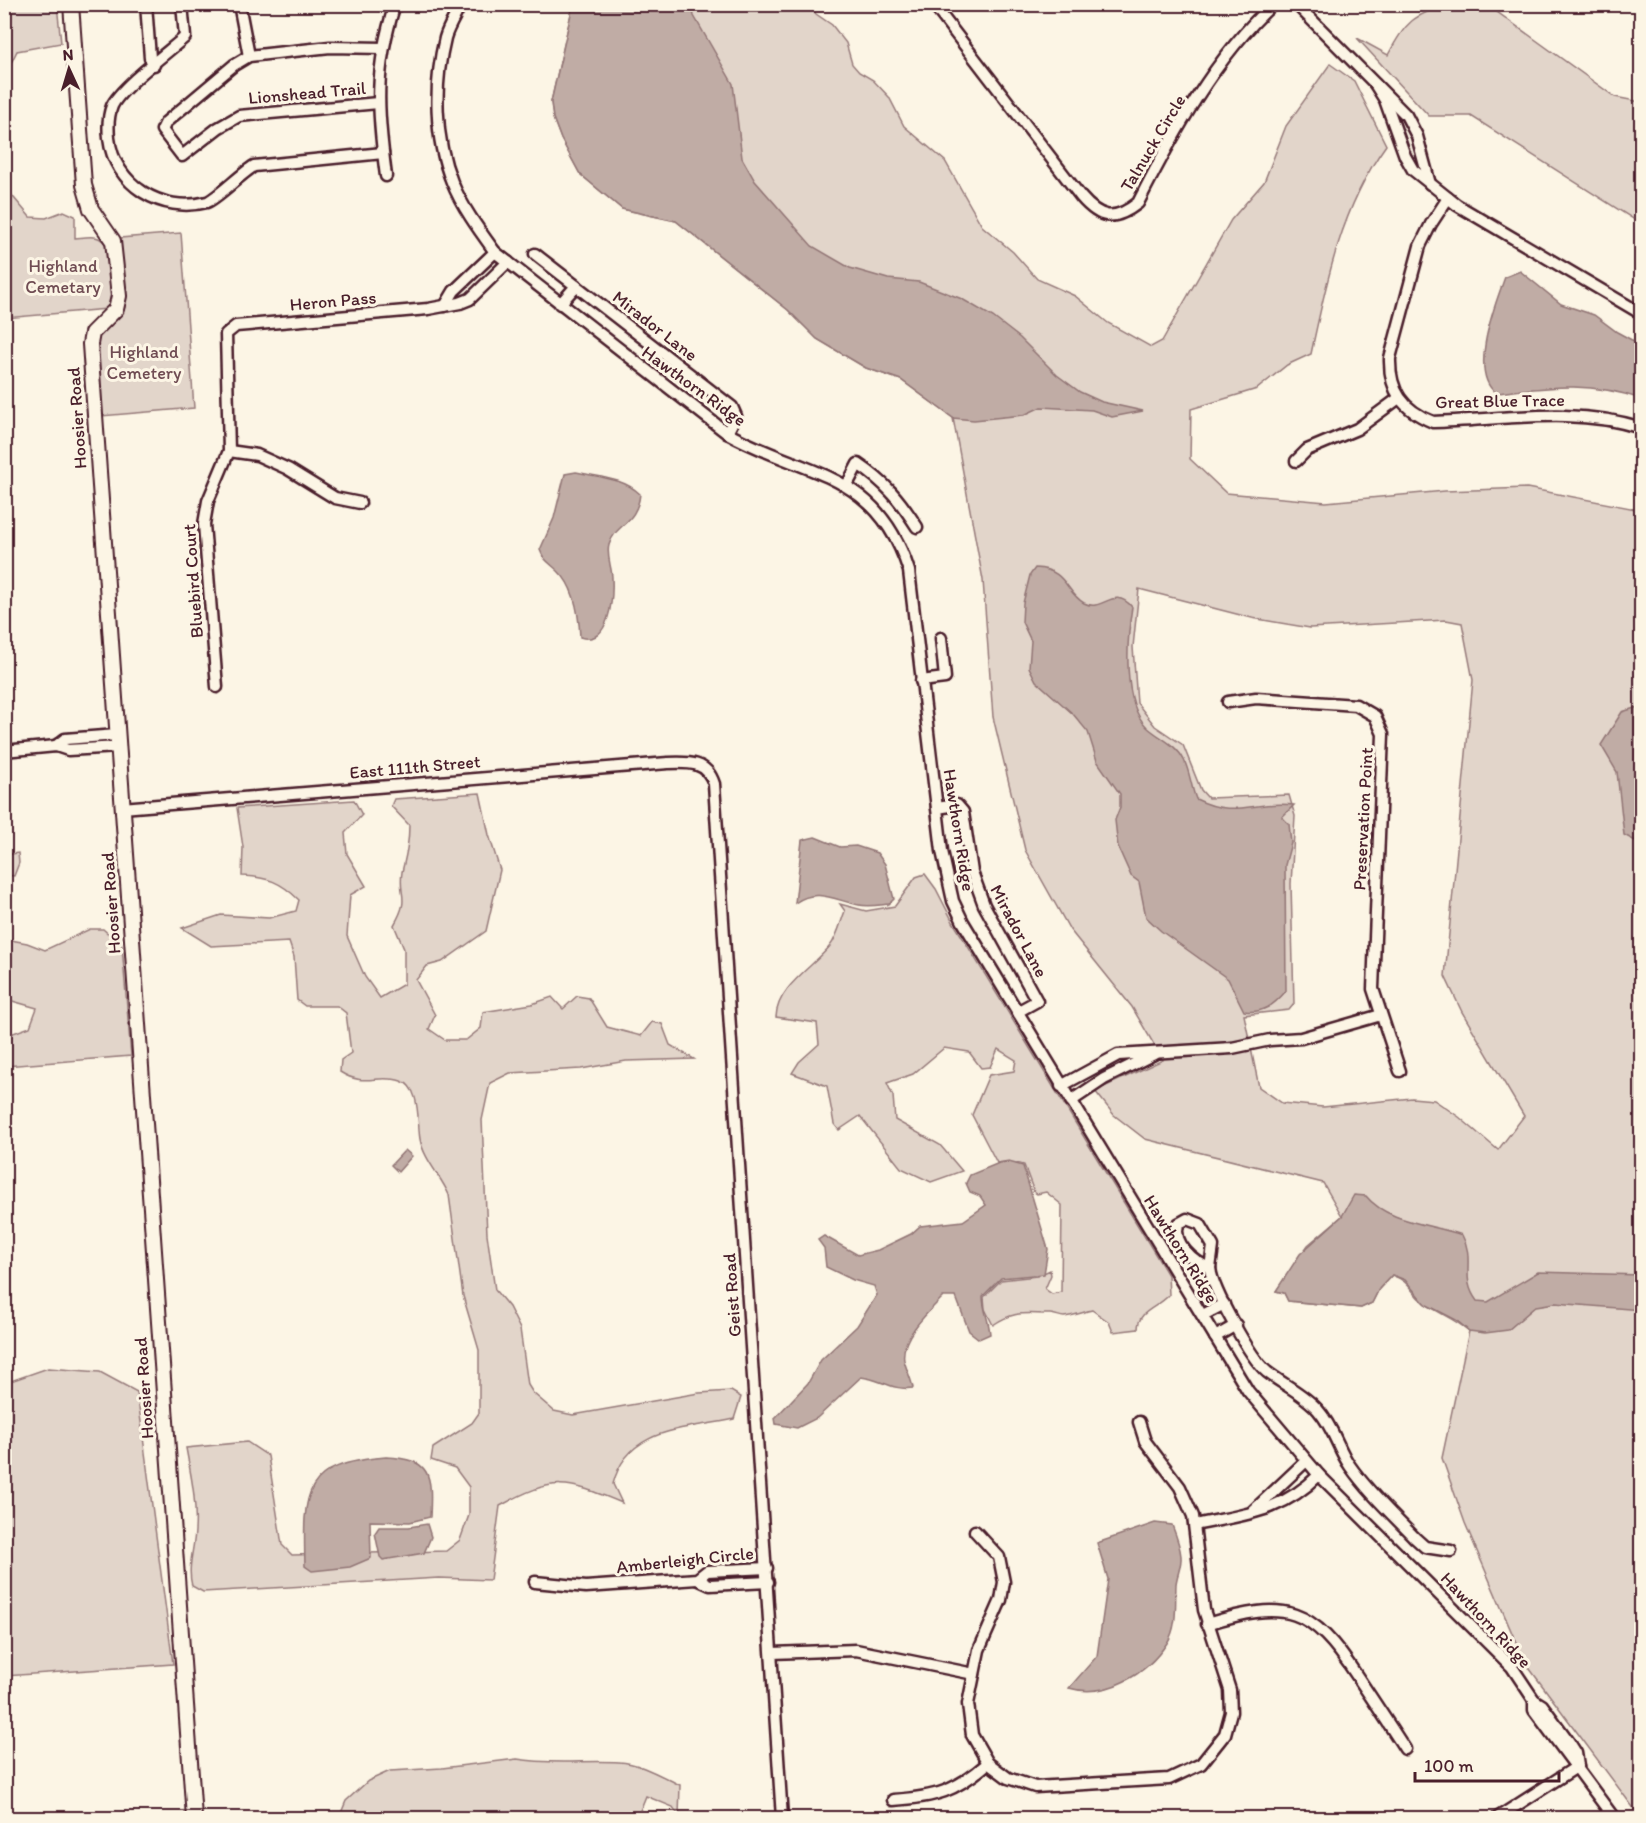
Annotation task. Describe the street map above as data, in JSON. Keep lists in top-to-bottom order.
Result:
{
  "streets": {
    "street": [
      "Lionshead Trail",
      "Talnuck Circle",
      "Heron Pass",
      "Mirador Lane",
      "Hawthorn Ridge",
      "Great Blue Trace",
      "Hoosier Road",
      "Bluebird Court",
      "East 111th Street",
      "Preservation Point",
      "Geist Road",
      "Amberleigh Circle"
    ]
  },
  "crossings": [
    ["Heron Pass", "Hawthorn Ridge"],
    ["Heron Pass", "Bluebird Court"],
    ["Mirador Lane", "Hawthorn Ridge"],
    ["Hoosier Road", "East 111th Street"],
    ["East 111th Street", "Geist Road"],
    ["Geist Road", "Amberleigh Circle"]
  ],
  "parks": ["Highland Cemetary", "Highland Cemetery"],
  "scale_bar": "100 m",
  "north": "top"
}
